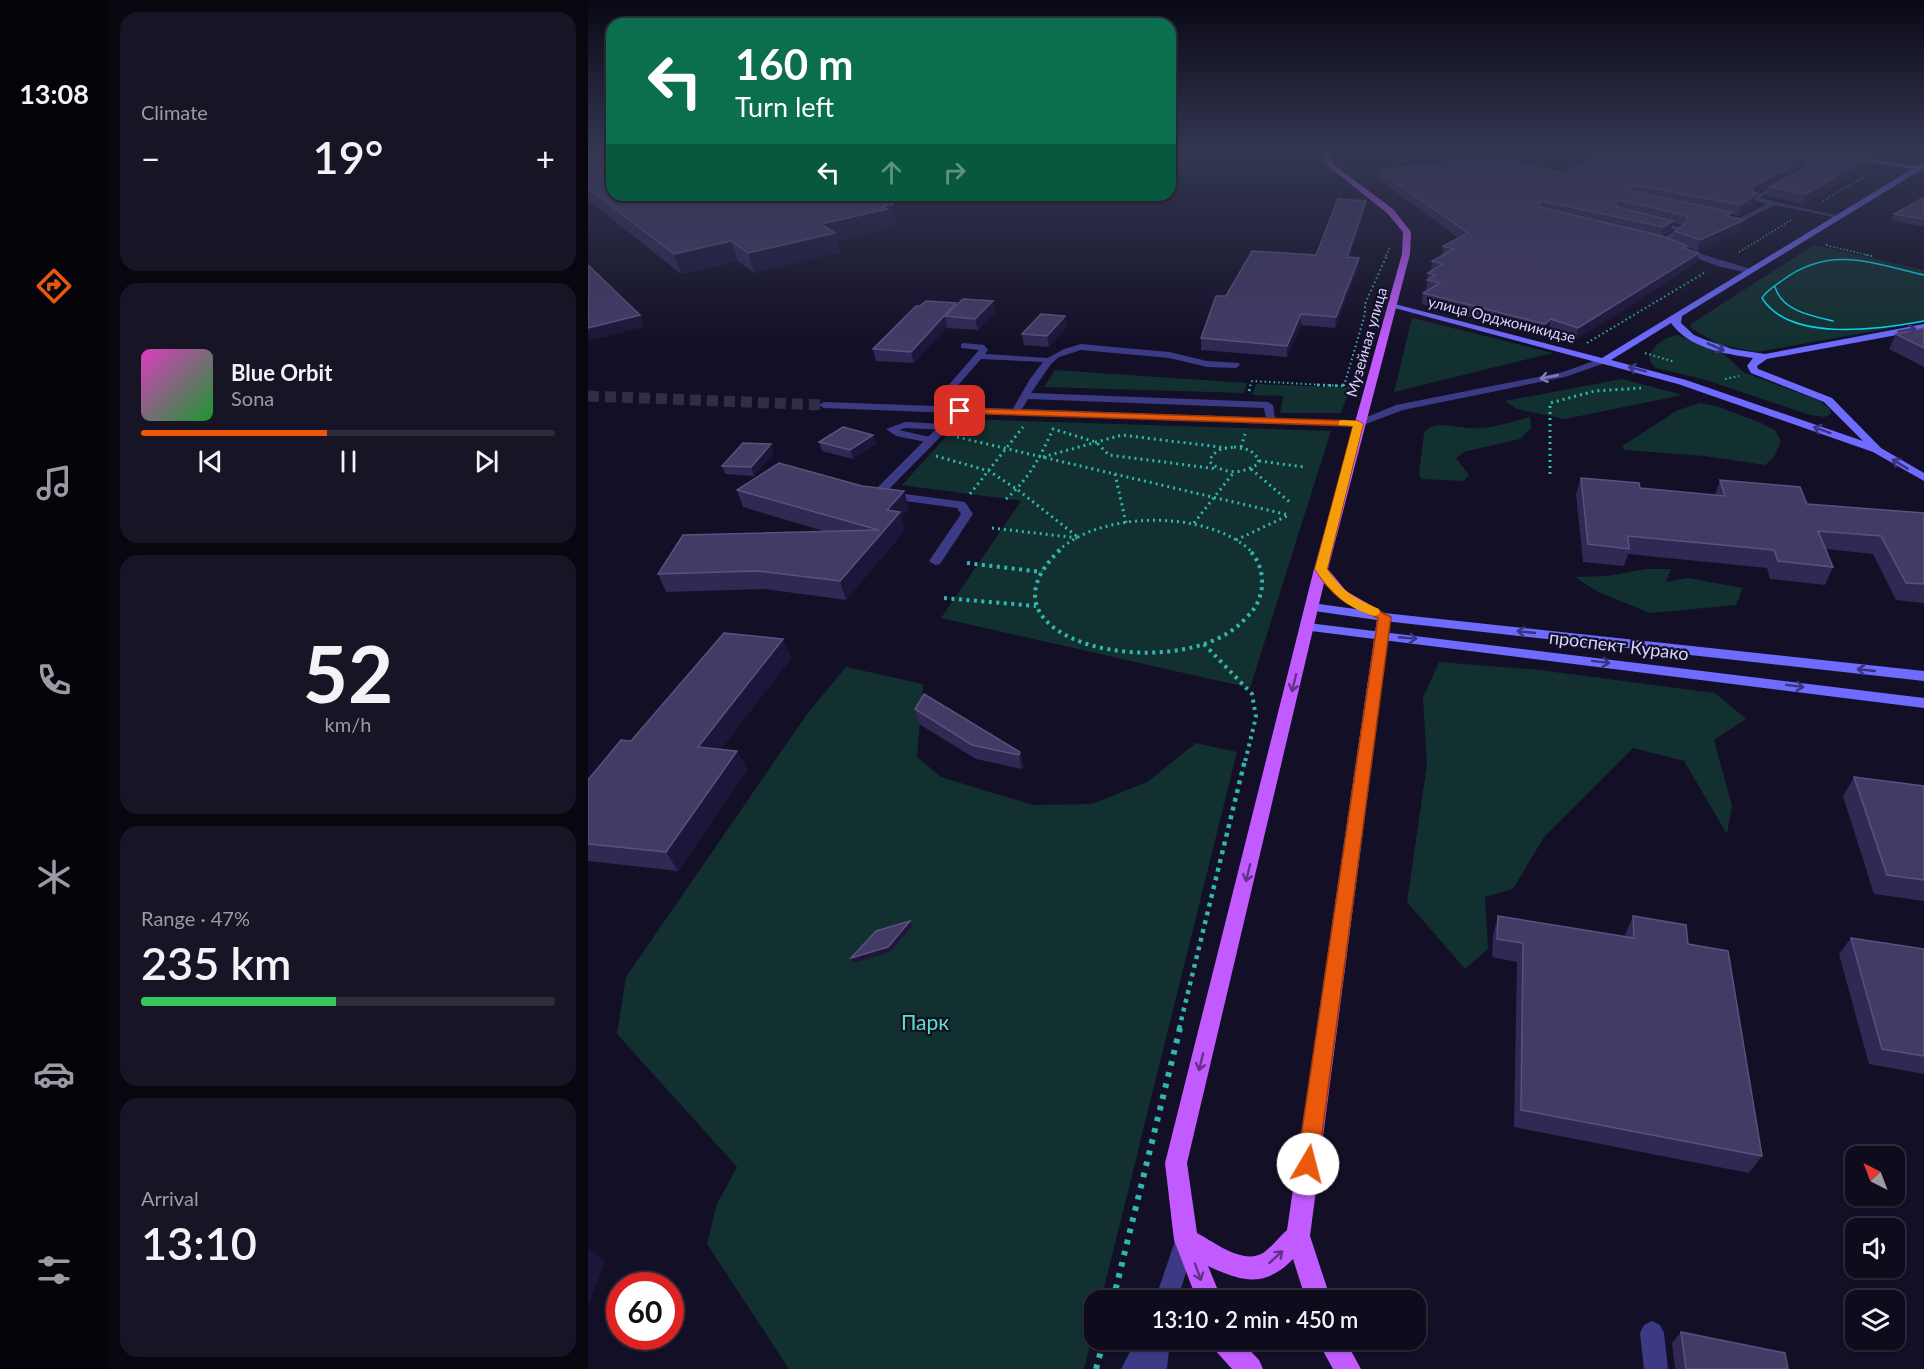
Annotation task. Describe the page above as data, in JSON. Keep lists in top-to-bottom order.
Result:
{
  "streets": {
    "main road": ["улица Орджоникидзе", "Музейная улица", "проспект Курако"]
  },
  "crossings": [
    ["улица Орджоникидзе", "Музейная улица"],
    ["Музейная улица", "проспект Курако"]
  ],
  "one_way": ["улица Орджоникидзе"],
  "parks": ["Парк"],
  "north": "top left",
  "page": {
    "tabs": "13:08",
    "tile": [
      "Climate",
      ["52", "km/h"],
      ["Range · 47%", "235 km"],
      ["Arrival", "13:10"]
    ],
    "turn": ["160 m", "Turn left"],
    "heat": ["−", "19°", "+"],
    "song": ["Blue Orbit", "Sona"],
    "limit": "60",
    "trip": "13:10 · 2 min · 450 m"
  }
}
